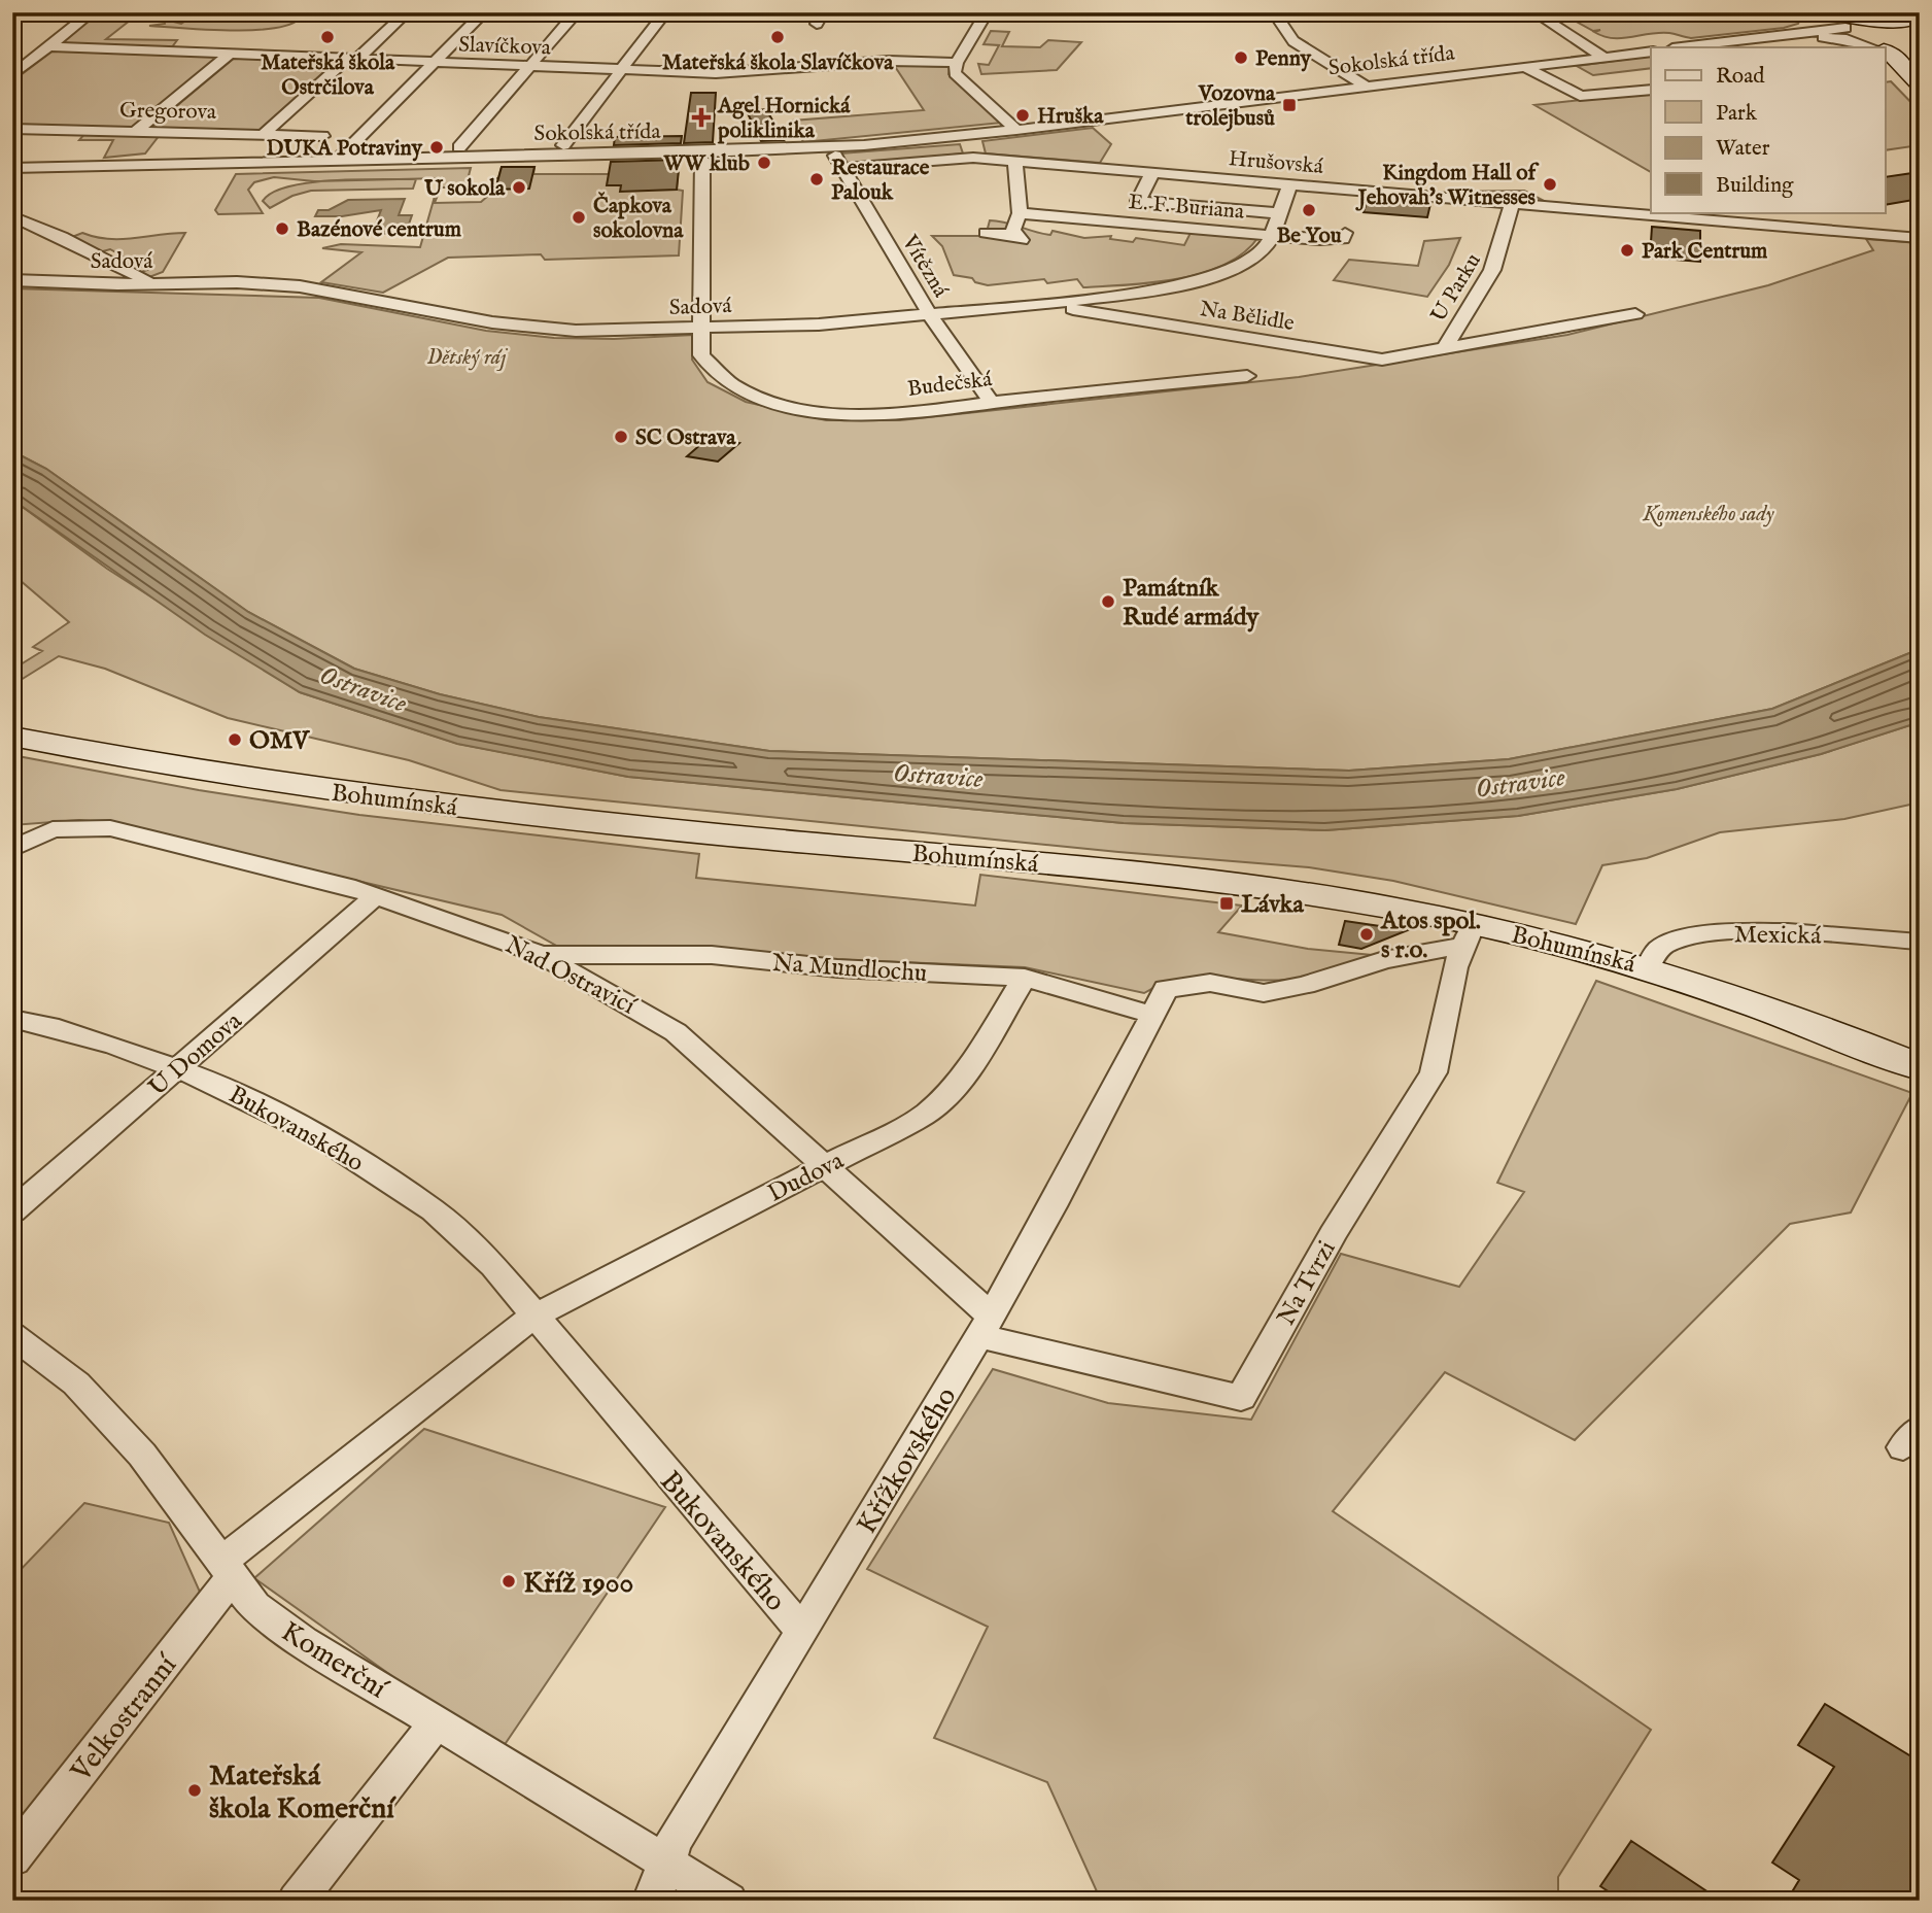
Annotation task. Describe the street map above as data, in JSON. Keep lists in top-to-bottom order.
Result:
{
  "streets": {
    "main road": ["Bohumínská"],
    "street": [
      "Slavíčkova",
      "Sokolská třída",
      "Gregorova",
      "Hrušovská",
      "E. F. Buriana",
      "Sadová",
      "Vítězná",
      "U Parku",
      "Na Bělidle",
      "Budečská",
      "Mexická",
      "Na Mundlochu",
      "Nad Ostravicí",
      "U Domova",
      "Bukovanského",
      "Dudova",
      "Na Tvrzi",
      "Křížkovského",
      "Komerční",
      "Velkostranní"
    ]
  },
  "crossings": [
    ["Sokolská třída", "Vítězná"],
    ["Hrušovská", "Sadová"],
    ["Hrušovská", "Vítězná"],
    ["Hrušovská", "U Parku"],
    ["E. F. Buriana", "Sadová"],
    ["Sadová", "Vítězná"],
    ["Sadová", "Na Bělidle"],
    ["Sadová", "Budečská"],
    ["Vítězná", "Budečská"],
    ["U Parku", "Na Bělidle"],
    ["Bohumínská", "Mexická"],
    ["Bohumínská", "Na Tvrzi"],
    ["Bohumínská", "Křížkovského"],
    ["Na Mundlochu", "Nad Ostravicí"],
    ["Na Mundlochu", "Dudova"],
    ["Na Mundlochu", "Křížkovského"],
    ["Nad Ostravicí", "U Domova"],
    ["Nad Ostravicí", "Dudova"],
    ["Nad Ostravicí", "Na Tvrzi"],
    ["Nad Ostravicí", "Křížkovského"],
    ["U Domova", "Bukovanského"],
    ["Bukovanského", "Dudova"],
    ["Bukovanského", "Křížkovského"],
    ["Na Tvrzi", "Křížkovského"],
    ["Křížkovského", "Komerční"],
    ["Komerční", "Velkostranní"]
  ],
  "water": ["Ostravice"],
  "parks": ["Dětský ráj", "Komenského sady"],
  "places": {
    "other": [
      "Mateřská škola Ostrčilova",
      "Mateřská škola Slavíčkova",
      "Penny",
      "Hruška",
      "DUKA Potraviny",
      "WW klub",
      "Restaurace Palouk",
      "Kingdom Hall of Jehovah's Witnesses",
      "U sokola",
      "Be You",
      "Čapkova sokolovna",
      "Bazénové centrum",
      "Park Centrum",
      "SC Ostrava",
      "Památník Rudé armády",
      "OMV",
      "Atos spol. s r.o.",
      "Kříž 1900",
      "Mateřská škola Komerční"
    ],
    "transit": ["Vozovna trolejbusů", "Lávka"],
    "health": ["Agel Hornická poliklinika"]
  },
  "legend": [
    "Road",
    "Park",
    "Water",
    "Building"
  ]
}
